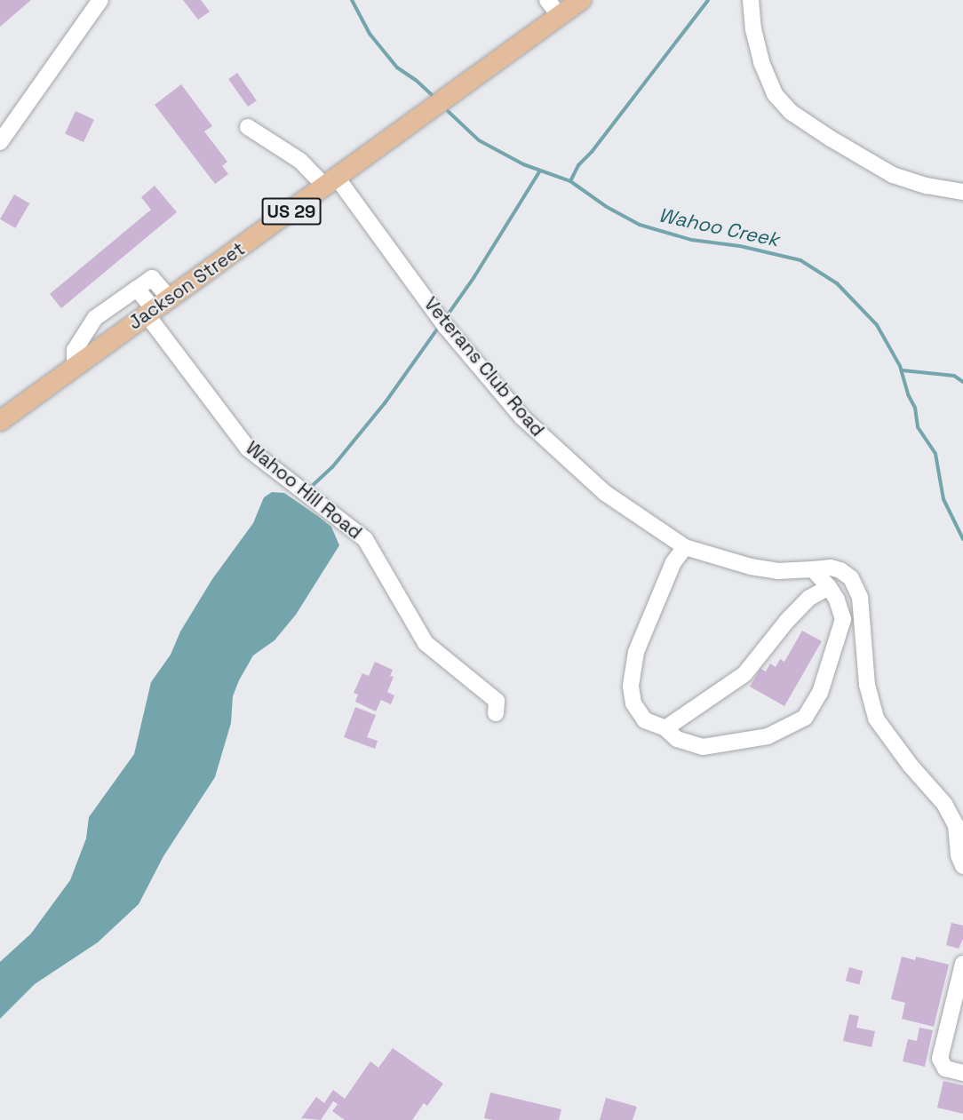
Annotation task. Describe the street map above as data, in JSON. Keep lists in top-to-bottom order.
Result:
{
  "streets": {
    "main road": ["US 29", "Jackson Street"],
    "street": ["Veterans Club Road", "Wahoo Hill Road"]
  },
  "crossings": [
    ["Jackson Street", "Veterans Club Road"],
    ["Jackson Street", "Wahoo Hill Road"]
  ],
  "water": ["Wahoo Creek"]
}
